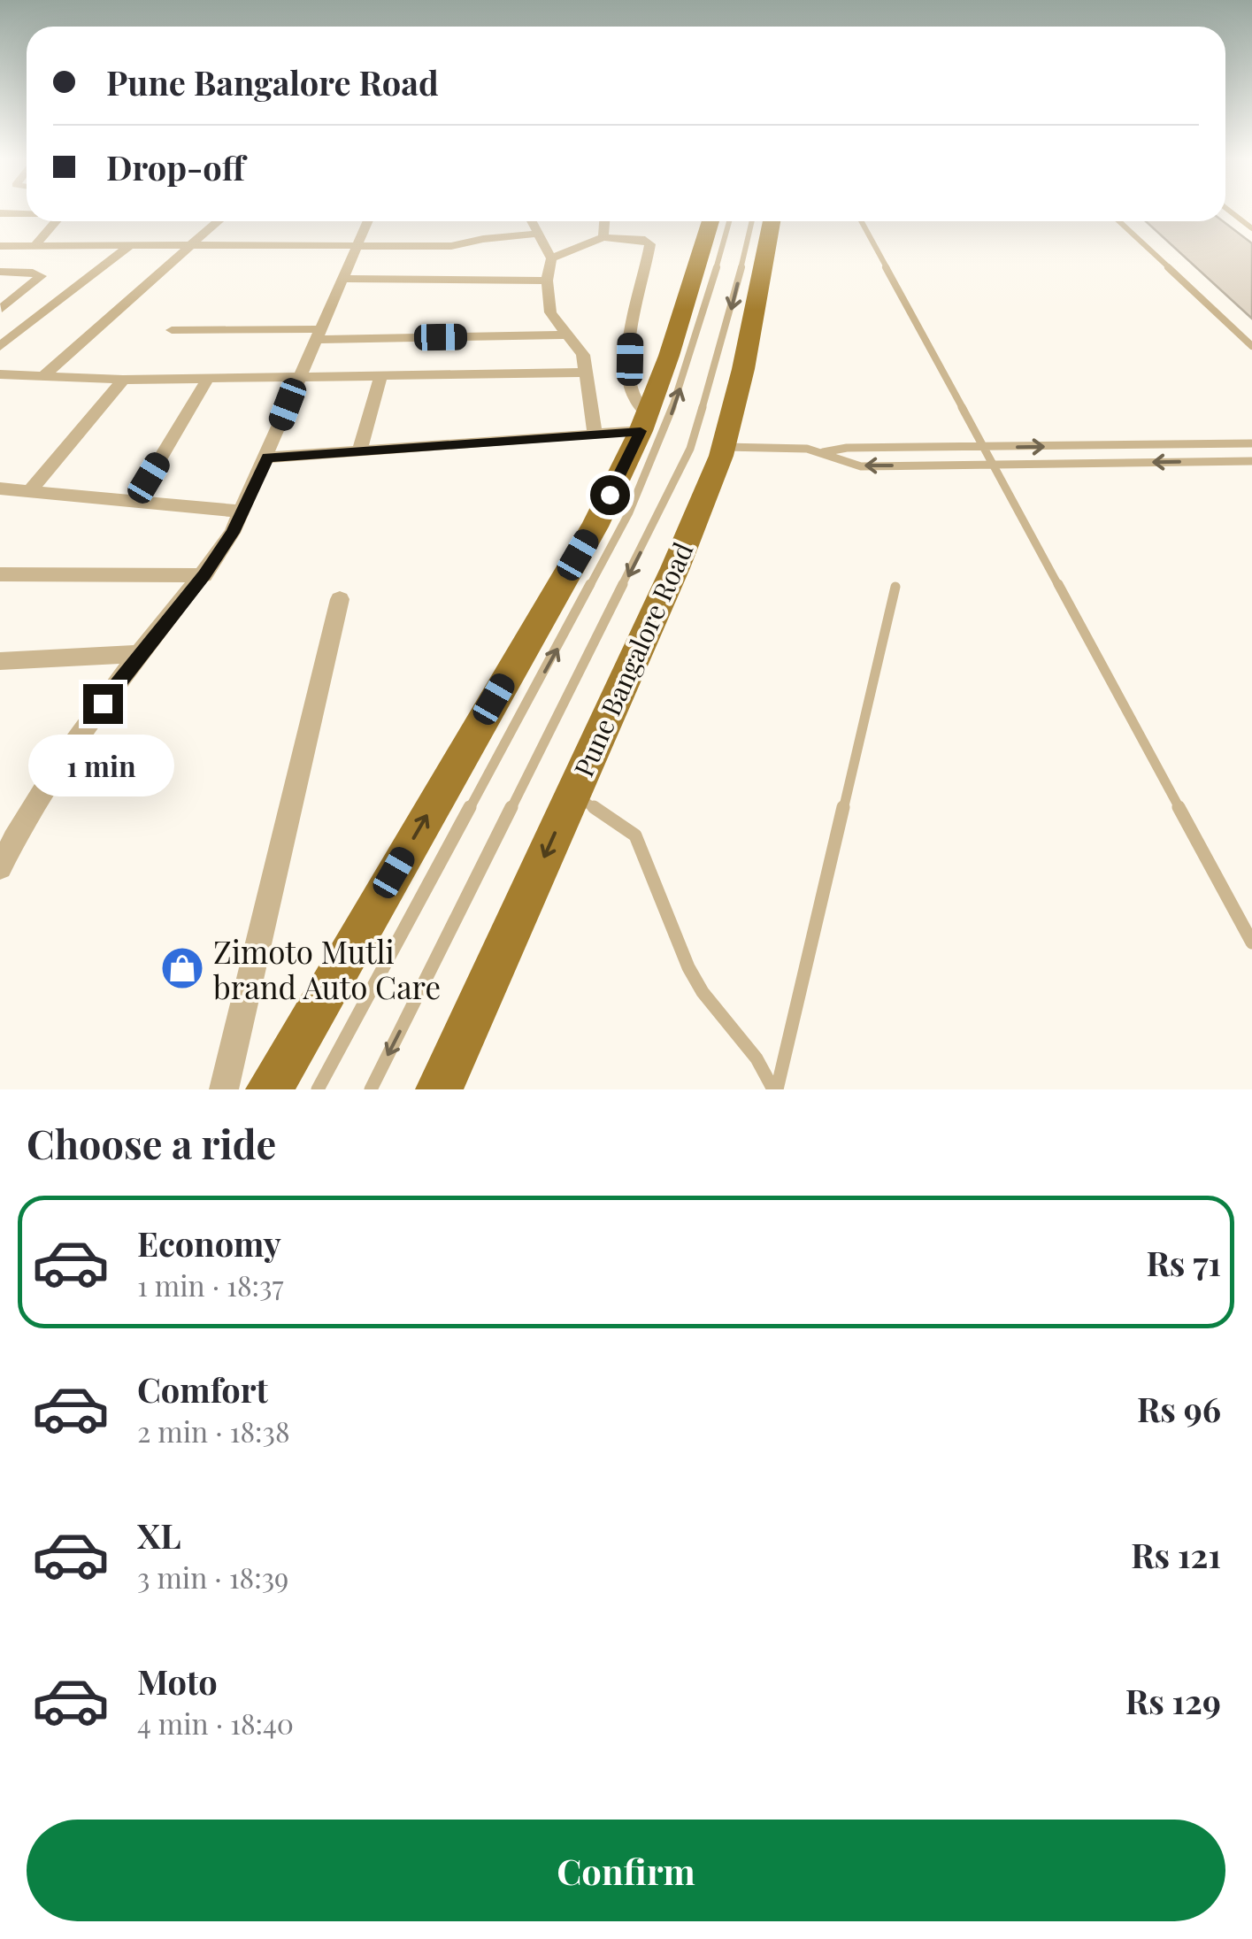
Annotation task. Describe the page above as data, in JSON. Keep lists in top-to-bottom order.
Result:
{
  "streets": {
    "main road": ["Pune Bangalore Road"]
  },
  "places": {
    "shop": ["Zimoto Mutli brand Auto Care"]
  },
  "page": {
    "banner": ["Pune Bangalore Road", "Drop-off"],
    "bubble": "1 min",
    "heading": "Choose a ride",
    "list": [
      {
        "name": "Economy",
        "note": "1 min · 18:37",
        "value": "Rs 71"
      },
      {
        "name": "Comfort",
        "note": "2 min · 18:38",
        "value": "Rs 96"
      },
      {
        "name": "XL",
        "note": "3 min · 18:39",
        "value": "Rs 121"
      },
      {
        "name": "Moto",
        "note": "4 min · 18:40",
        "value": "Rs 129"
      }
    ],
    "buttons": "Confirm"
  }
}
